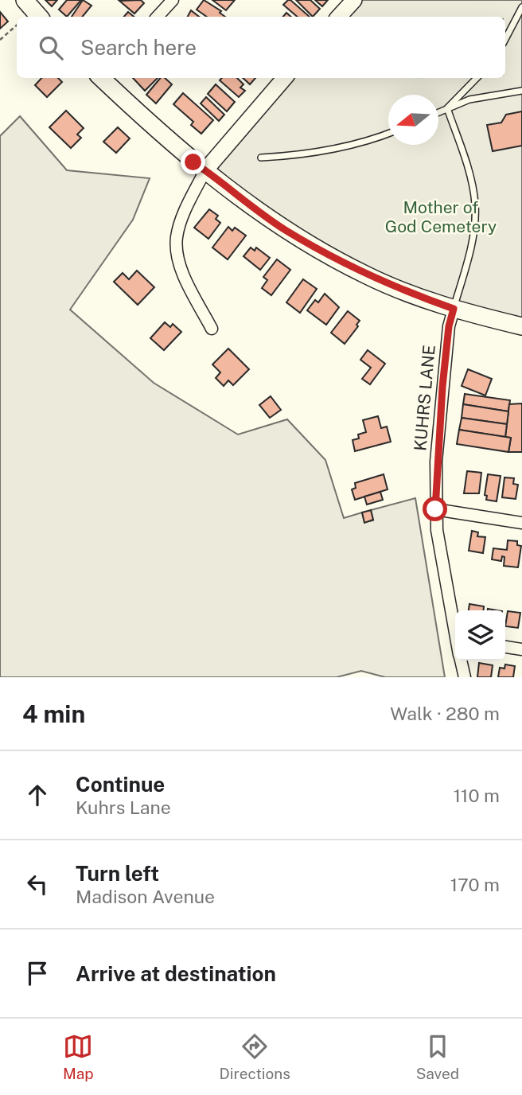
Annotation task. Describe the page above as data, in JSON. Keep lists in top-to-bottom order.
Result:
{
  "streets": {
    "street": ["KUHRS LANE"]
  },
  "parks": ["Mother of God Cemetery"],
  "north": "left",
  "page": {
    "search": "Search here",
    "heading": ["4 min", "Walk · 280 m"],
    "list": [
      ["Continue", "Kuhrs Lane", "110 m"],
      ["Turn left", "Madison Avenue", "170 m"],
      "Arrive at destination"
    ],
    "nav": ["Map", "Directions", "Saved"]
  }
}
